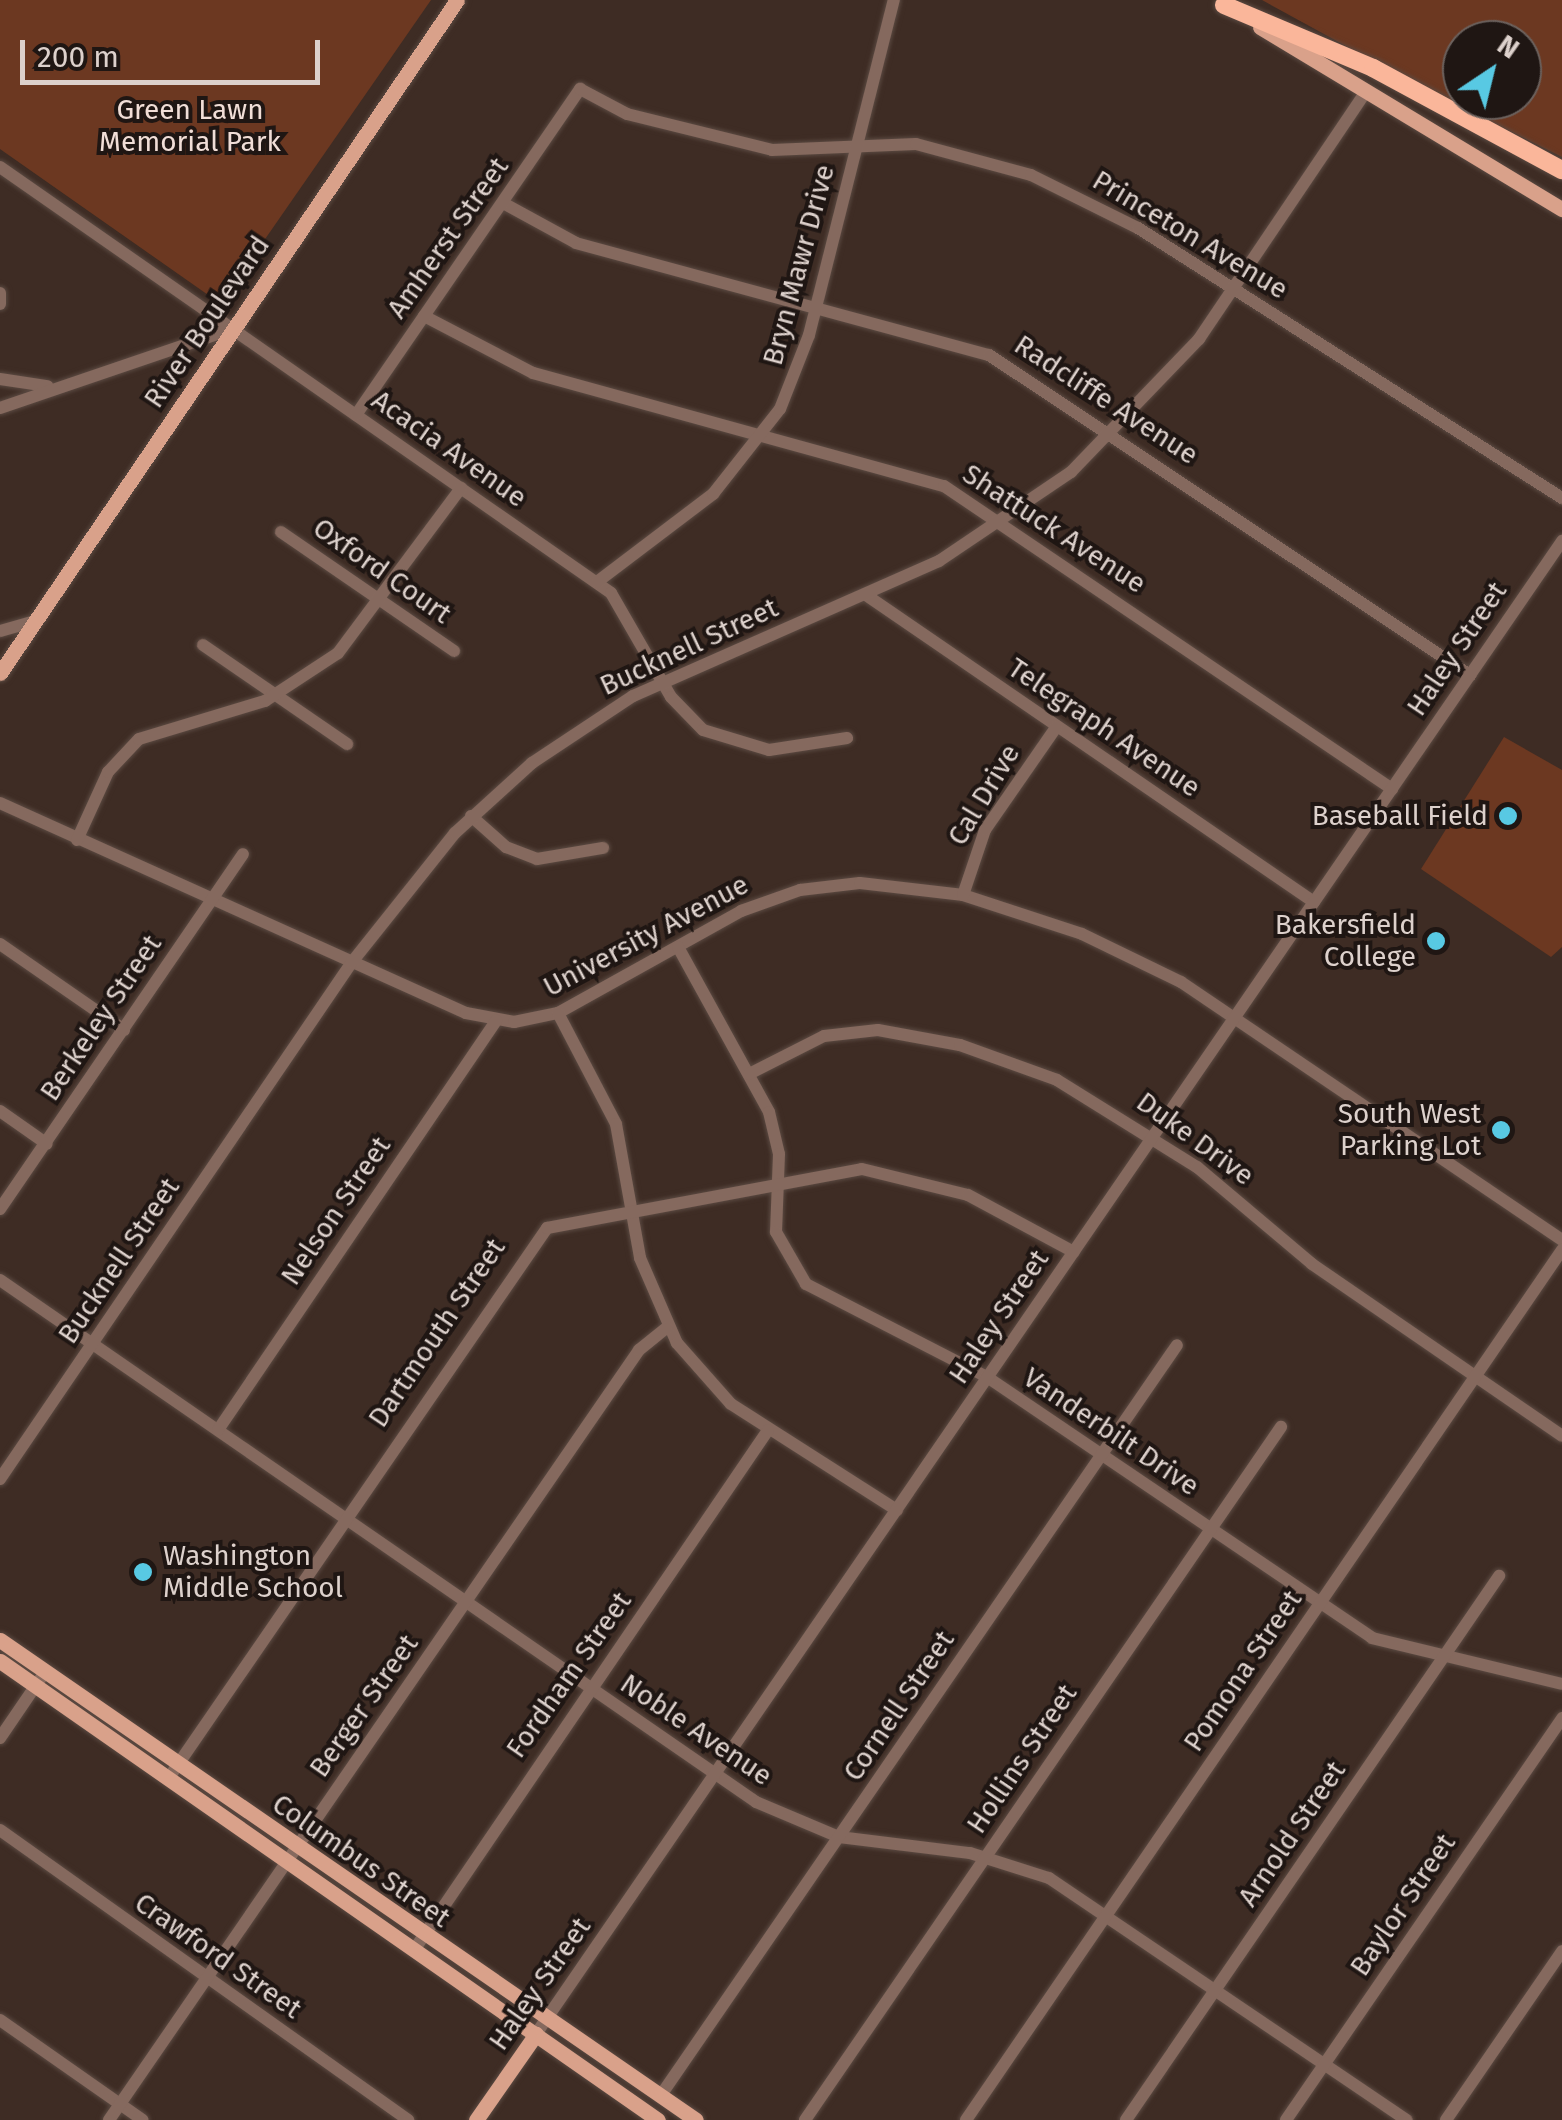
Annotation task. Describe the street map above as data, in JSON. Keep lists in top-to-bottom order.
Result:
{
  "streets": {
    "main road": ["River Boulevard", "Haley Street", "Columbus Street"],
    "street": [
      "Princeton Avenue",
      "Amherst Street",
      "Bryn Mawr Drive",
      "Radcliffe Avenue",
      "Acacia Avenue",
      "Shattuck Avenue",
      "Oxford Court",
      "Bucknell Street",
      "Telegraph Avenue",
      "Cal Drive",
      "University Avenue",
      "Berkeley Street",
      "Duke Drive",
      "Nelson Street",
      "Dartmouth Street",
      "Vanderbilt Drive",
      "Pomona Street",
      "Fordham Street",
      "Berger Street",
      "Cornell Street",
      "Noble Avenue",
      "Hollins Street",
      "Arnold Street",
      "Baylor Street",
      "Crawford Street"
    ]
  },
  "crossings": [
    ["Princeton Avenue", "Amherst Street"],
    ["Princeton Avenue", "Bryn Mawr Drive"],
    ["Princeton Avenue", "Bucknell Street"],
    ["Amherst Street", "Radcliffe Avenue"],
    ["Amherst Street", "Acacia Avenue"],
    ["Amherst Street", "Shattuck Avenue"],
    ["Bryn Mawr Drive", "Radcliffe Avenue"],
    ["Bryn Mawr Drive", "Acacia Avenue"],
    ["Bryn Mawr Drive", "Shattuck Avenue"],
    ["River Boulevard", "Acacia Avenue"],
    ["Radcliffe Avenue", "Bucknell Street"],
    ["Radcliffe Avenue", "Haley Street"],
    ["Acacia Avenue", "Bucknell Street"],
    ["Shattuck Avenue", "Bucknell Street"],
    ["Shattuck Avenue", "Haley Street"],
    ["Bucknell Street", "Telegraph Avenue"],
    ["Bucknell Street", "University Avenue"],
    ["Bucknell Street", "Noble Avenue"],
    ["Haley Street", "Telegraph Avenue"],
    ["Haley Street", "University Avenue"],
    ["Haley Street", "Duke Drive"],
    ["Haley Street", "Dartmouth Street"],
    ["Haley Street", "Vanderbilt Drive"],
    ["Haley Street", "Noble Avenue"],
    ["Haley Street", "Columbus Street"],
    ["Telegraph Avenue", "Cal Drive"],
    ["Cal Drive", "University Avenue"],
    ["University Avenue", "Berkeley Street"],
    ["University Avenue", "Nelson Street"],
    ["University Avenue", "Vanderbilt Drive"],
    ["Duke Drive", "Vanderbilt Drive"],
    ["Duke Drive", "Pomona Street"],
    ["Nelson Street", "Noble Avenue"],
    ["Dartmouth Street", "Vanderbilt Drive"],
    ["Dartmouth Street", "Noble Avenue"],
    ["Dartmouth Street", "Columbus Street"],
    ["Vanderbilt Drive", "Pomona Street"],
    ["Vanderbilt Drive", "Cornell Street"],
    ["Vanderbilt Drive", "Hollins Street"],
    ["Vanderbilt Drive", "Arnold Street"],
    ["Pomona Street", "Noble Avenue"],
    ["Fordham Street", "Noble Avenue"],
    ["Fordham Street", "Columbus Street"],
    ["Berger Street", "Noble Avenue"],
    ["Berger Street", "Columbus Street"],
    ["Berger Street", "Crawford Street"],
    ["Cornell Street", "Noble Avenue"],
    ["Cornell Street", "Columbus Street"],
    ["Noble Avenue", "Hollins Street"],
    ["Noble Avenue", "Arnold Street"],
    ["Noble Avenue", "Baylor Street"]
  ],
  "parks": ["Green Lawn Memorial Park"],
  "places": [
    "Baseball Field",
    "Bakersfield College",
    "South West Parking Lot",
    "Washington Middle School"
  ],
  "scale_bar": "200 m",
  "north": "top right"
}
